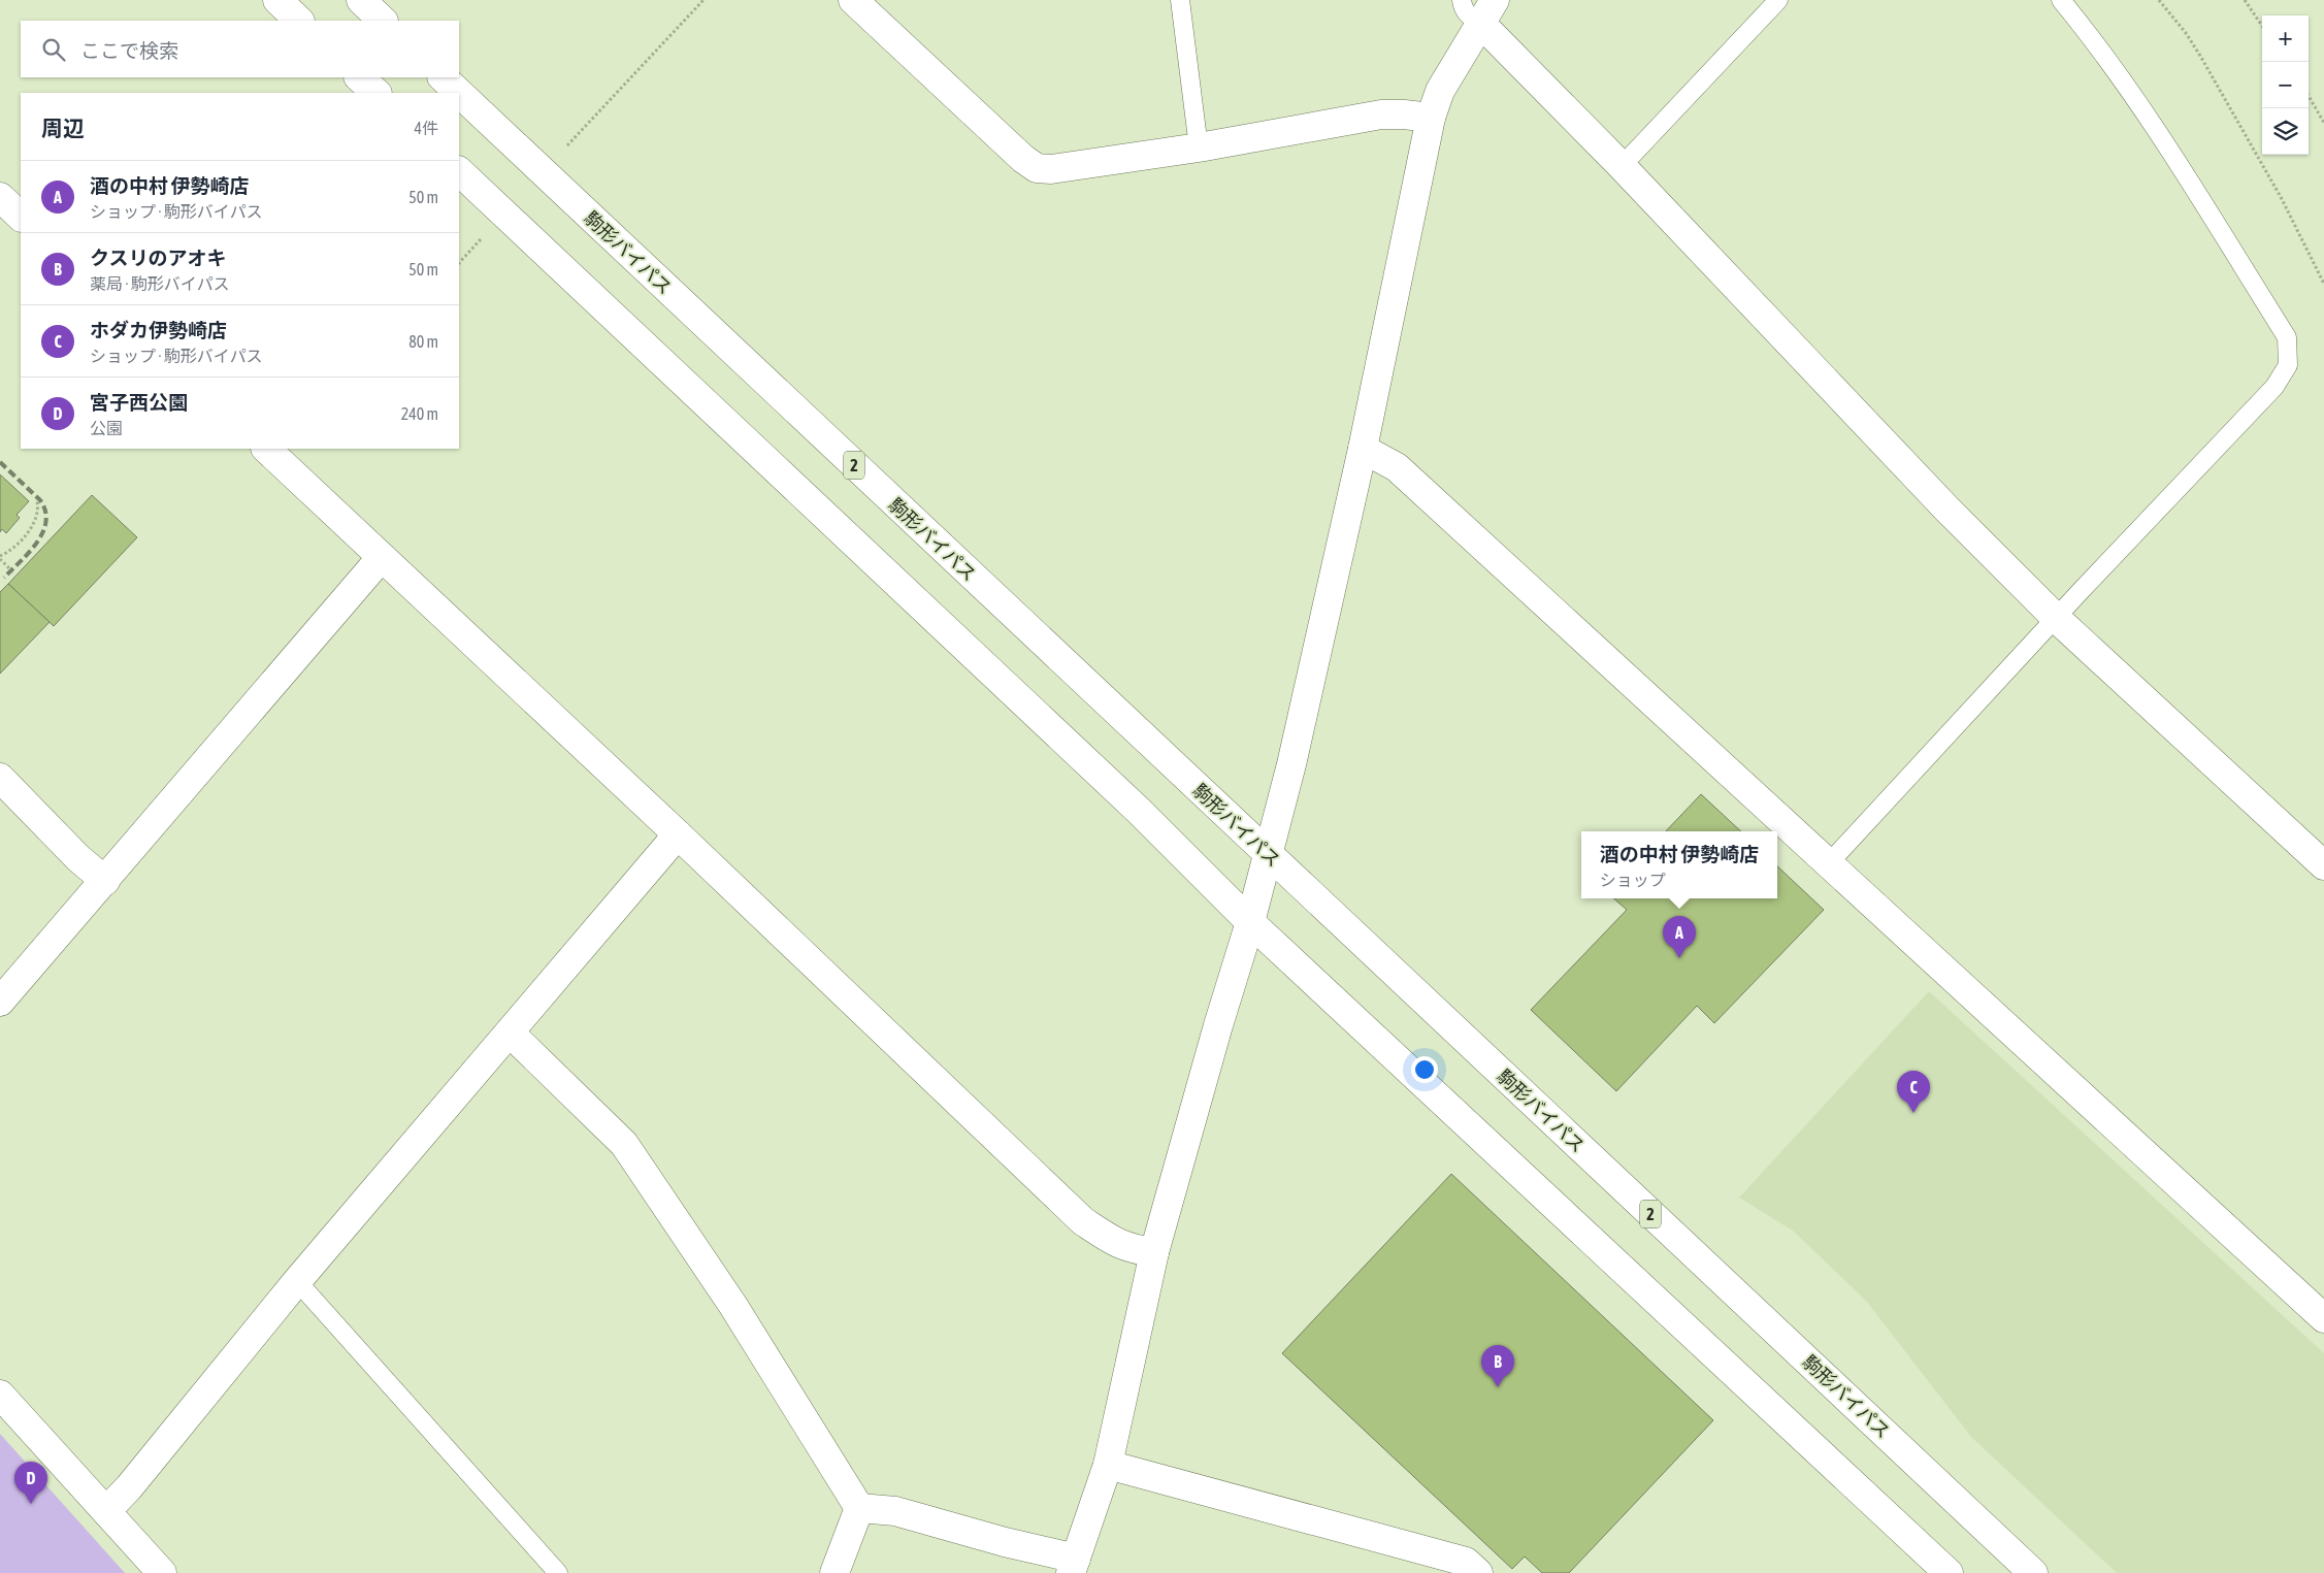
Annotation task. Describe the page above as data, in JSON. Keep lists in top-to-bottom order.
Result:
{
  "streets": {
    "street": ["駒形バイパス", "2"]
  },
  "page": {
    "map_buttons": ["+", "−"],
    "search": "ここで検索",
    "heading": ["周辺", "4件"],
    "list": [
      {
        "mark": "A",
        "name": "酒の中村 伊勢崎店",
        "note": "ショップ · 駒形バイパス",
        "value": "50 m"
      },
      {
        "mark": "B",
        "name": "クスリのアオキ",
        "note": "薬局 · 駒形バイパス",
        "value": "50 m"
      },
      {
        "mark": "C",
        "name": "ホダカ伊勢崎店",
        "note": "ショップ · 駒形バイパス",
        "value": "80 m"
      },
      {
        "mark": "D",
        "name": "宮子西公園",
        "note": "公園",
        "value": "240 m"
      }
    ],
    "popup": ["酒の中村 伊勢崎店", "ショップ"],
    "pins": [
      "A",
      "C",
      "B",
      "D"
    ]
  }
}
